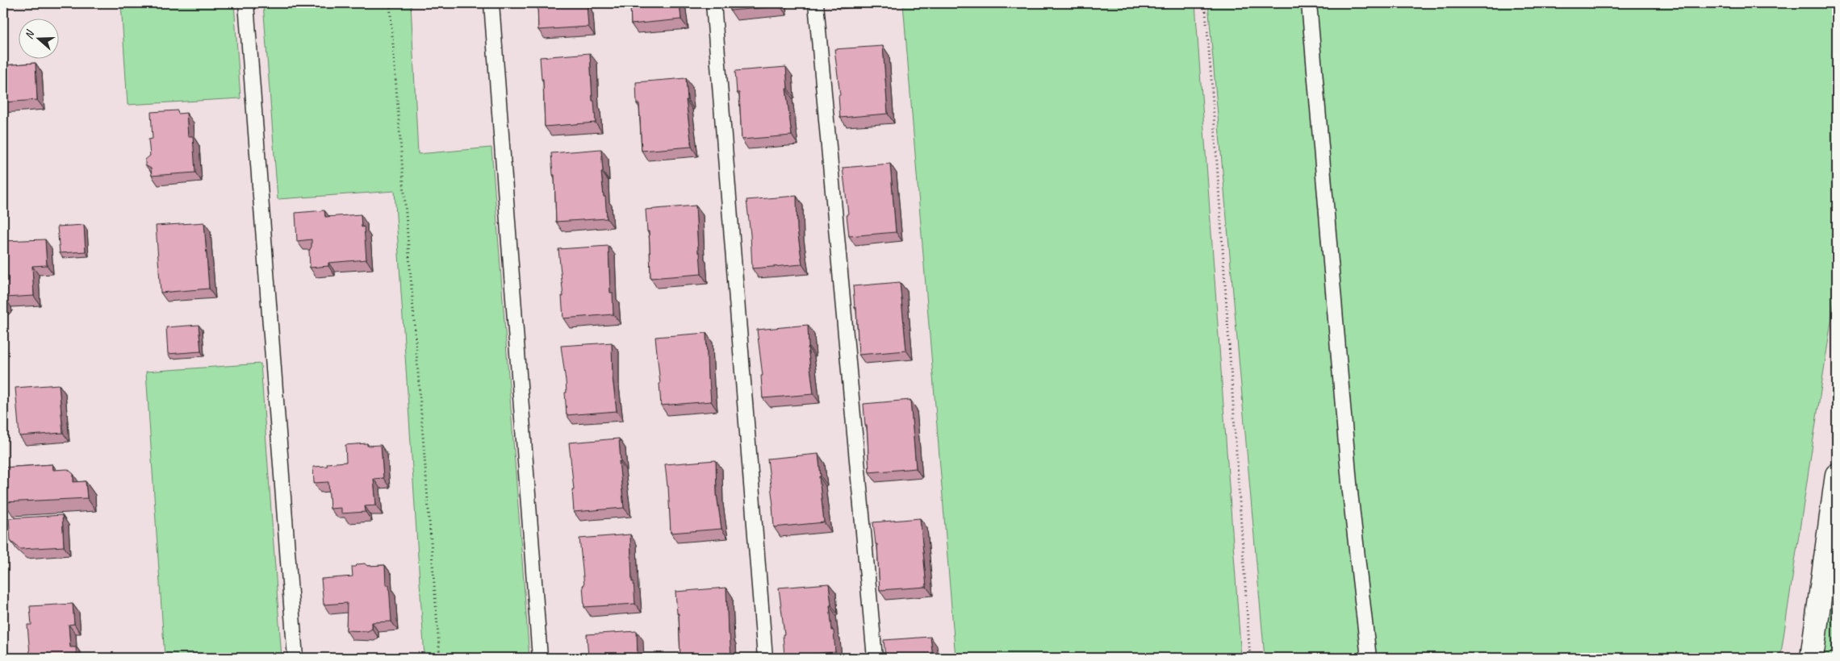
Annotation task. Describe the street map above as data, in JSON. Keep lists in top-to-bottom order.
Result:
{
  "north": "left"
}
